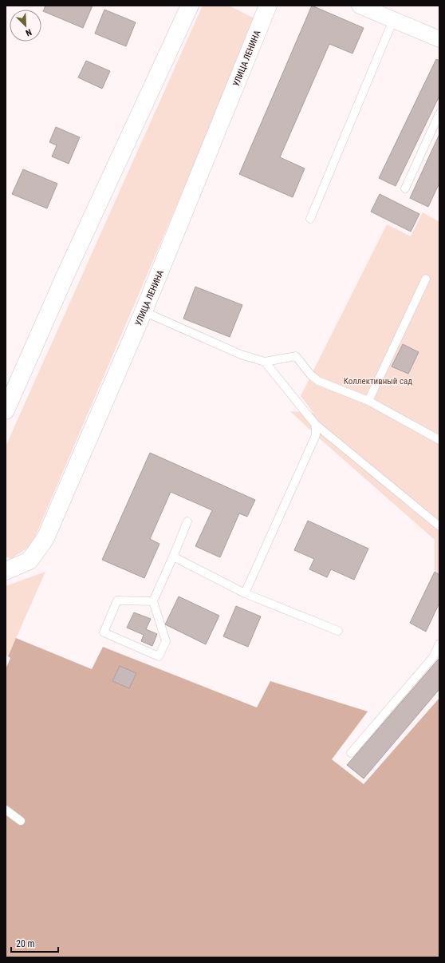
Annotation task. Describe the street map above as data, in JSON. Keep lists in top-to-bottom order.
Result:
{
  "streets": {
    "main road": ["УЛИЦА ЛЕНИНА"]
  },
  "parks": ["Коллективный сад"],
  "scale_bar": "20 m",
  "north": "bottom right"
}
